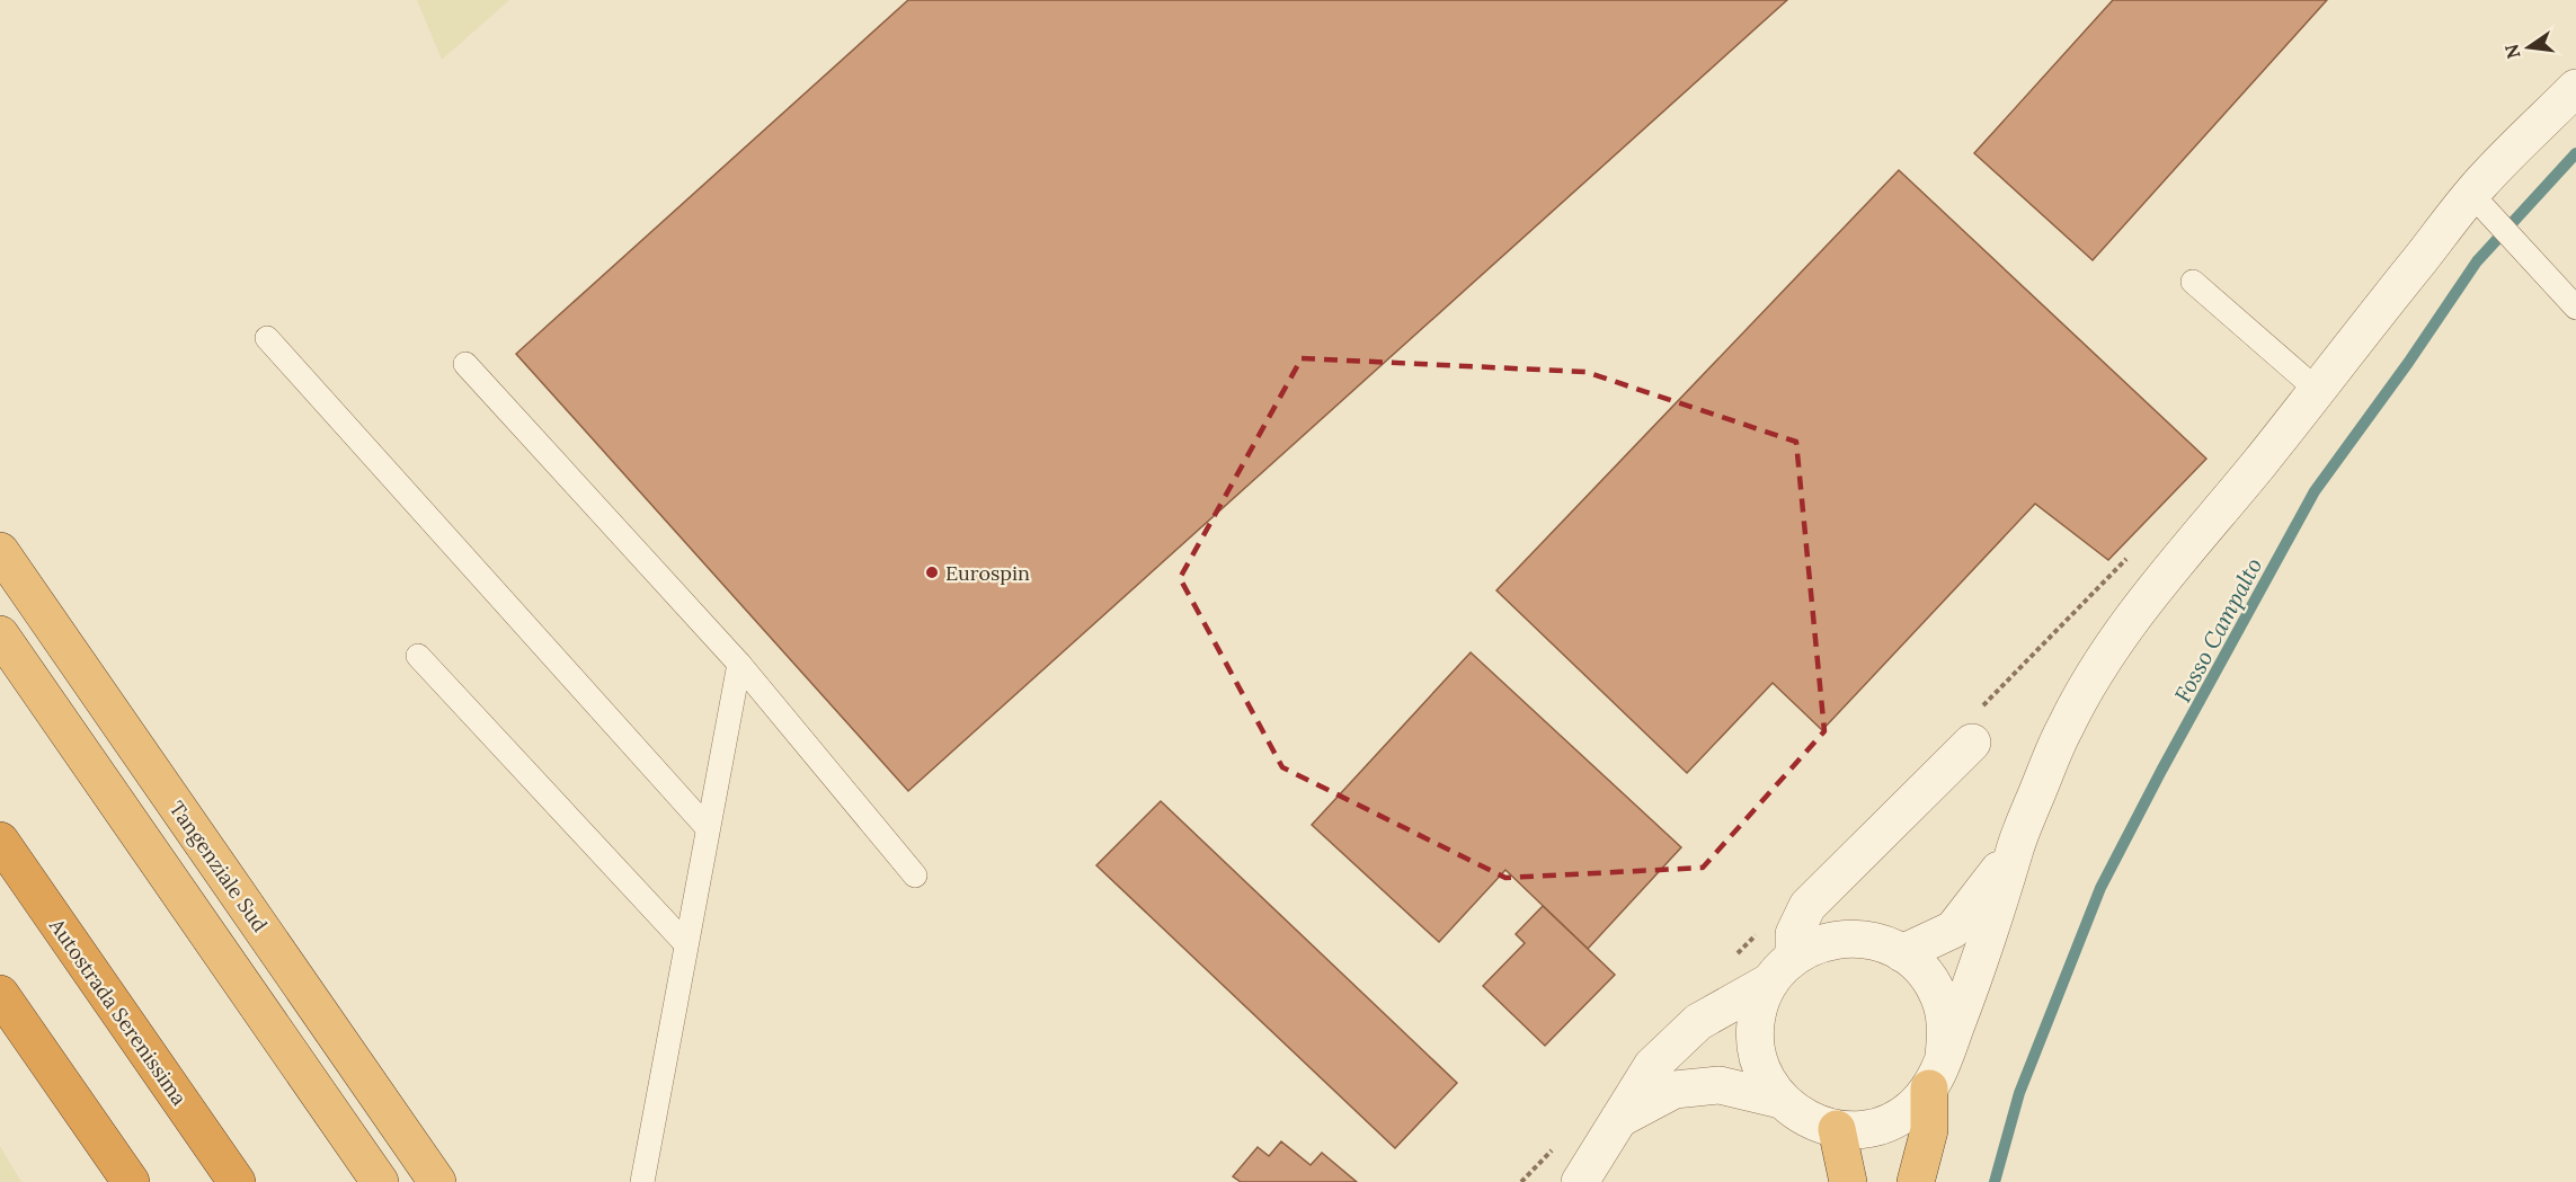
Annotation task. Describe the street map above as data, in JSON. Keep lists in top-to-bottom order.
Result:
{
  "streets": {
    "highway": ["Tangenziale Sud", "Autostrada Serenissima"]
  },
  "water": ["Fosso Campalto"],
  "places": ["Eurospin"],
  "north": "left"
}
